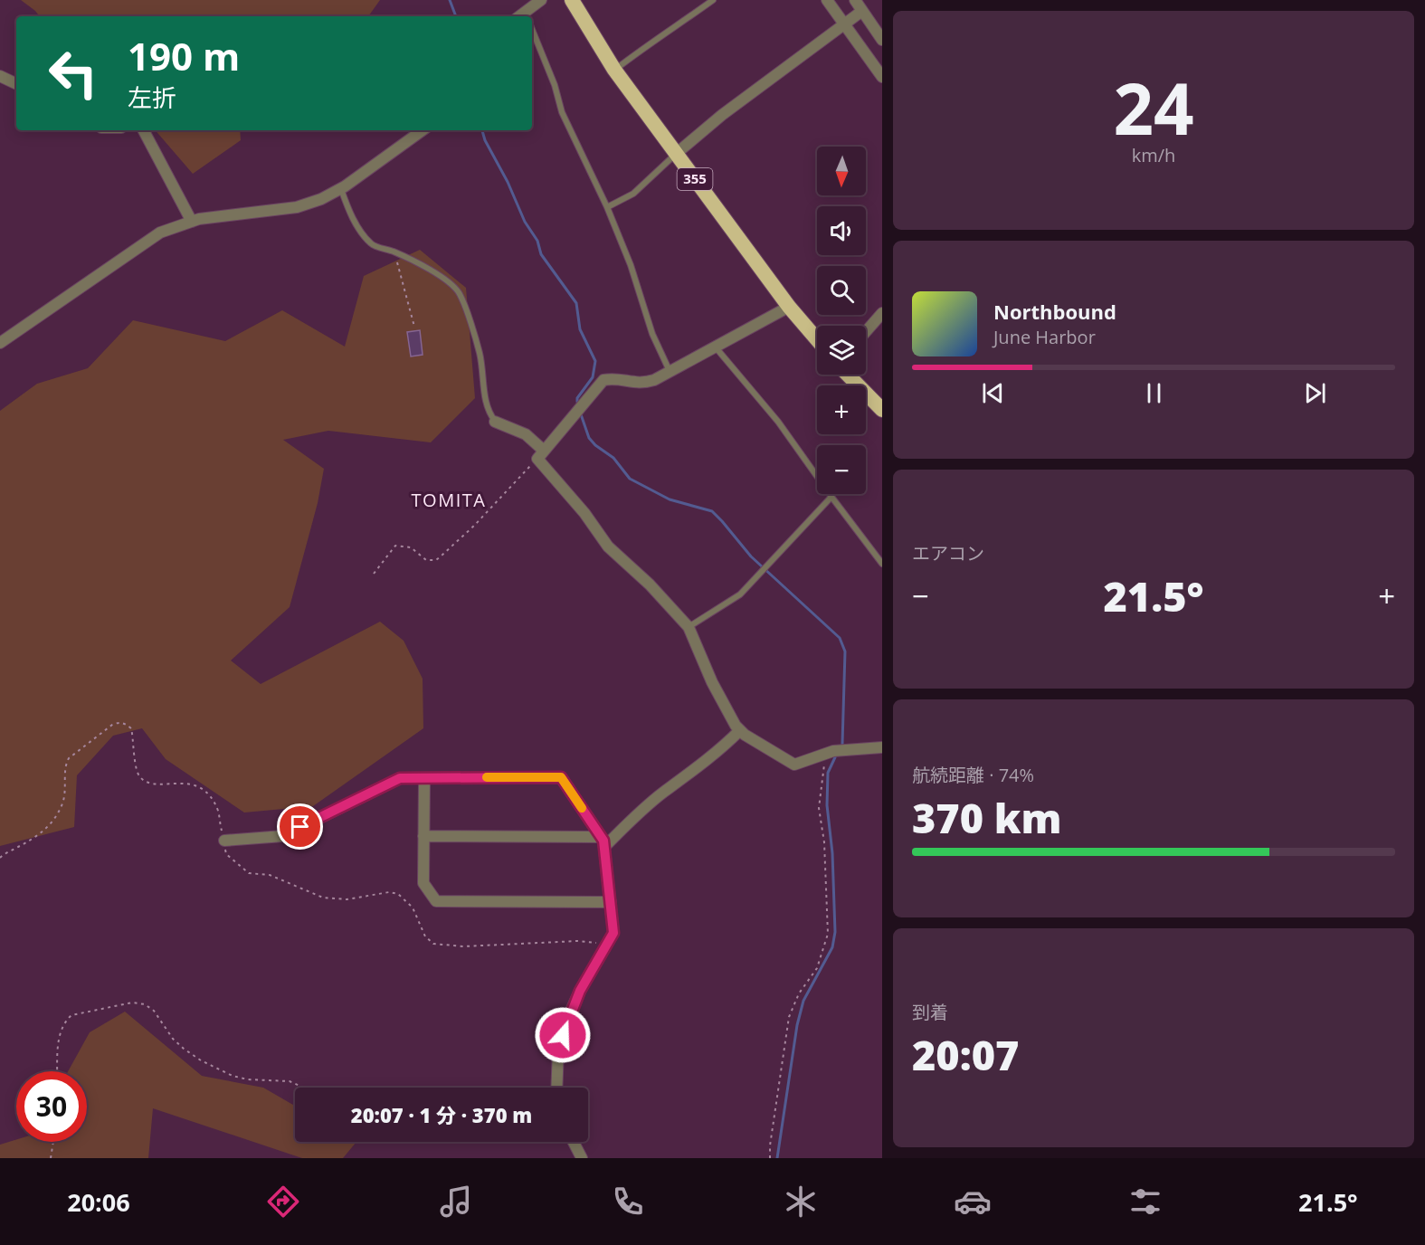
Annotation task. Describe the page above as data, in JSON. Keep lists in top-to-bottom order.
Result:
{
  "streets": {
    "highway": ["355"]
  },
  "districts": ["TOMITA"],
  "north": "bottom",
  "page": {
    "tile": [
      ["24", "km/h"],
      "エアコン",
      ["航続距離 · 74%", "370 km"],
      ["到着", "20:07"]
    ],
    "turn": ["190 m", "左折"],
    "map_buttons": ["+", "−"],
    "song": ["Northbound", "June Harbor"],
    "heat": ["−", "21.5°", "+"],
    "limit": "30",
    "trip": "20:07 · 1 分 · 370 m",
    "tabs": ["20:06", "21.5°"]
  }
}
